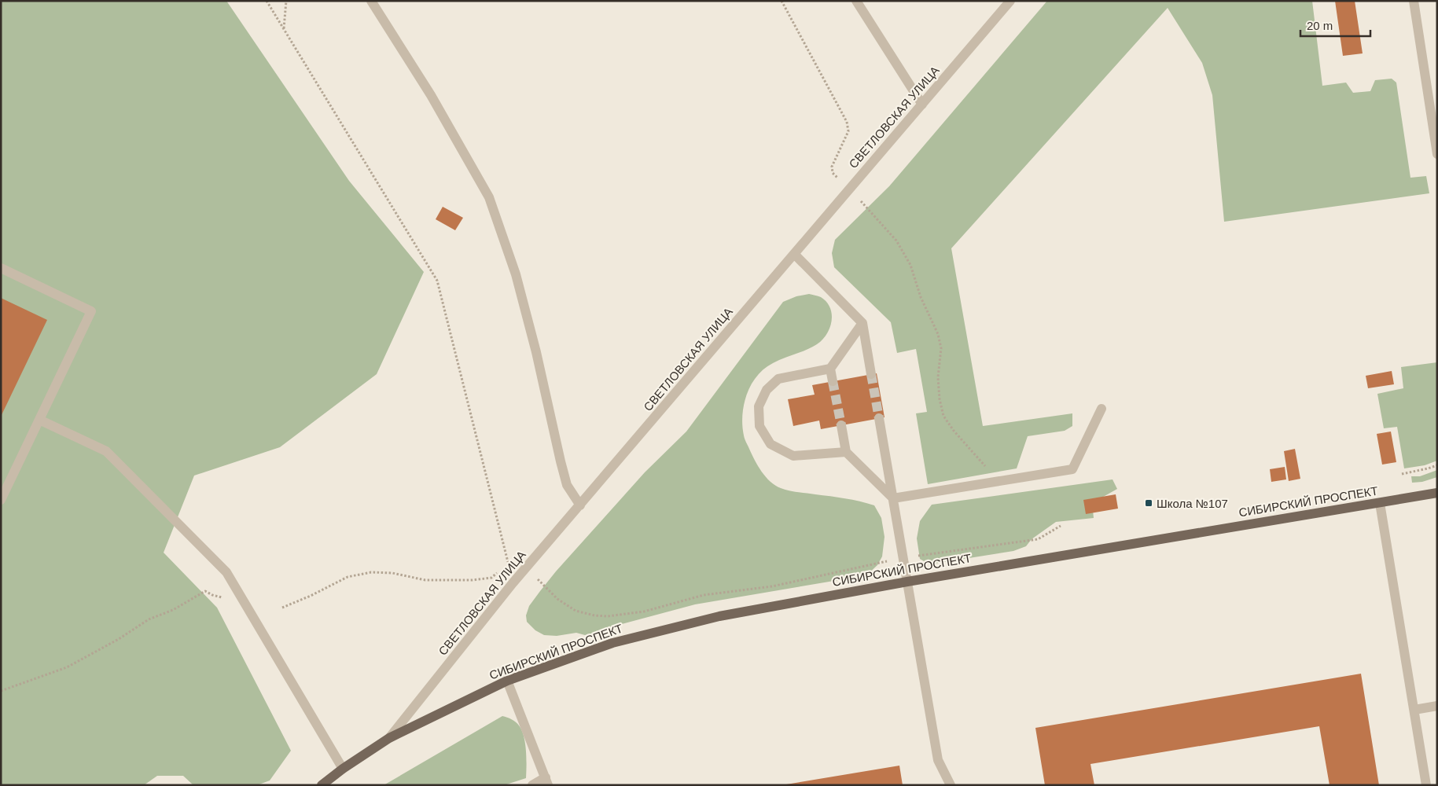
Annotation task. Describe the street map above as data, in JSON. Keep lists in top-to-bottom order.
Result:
{
  "streets": {
    "main road": ["СИБИРСКИЙ ПРОСПЕКТ"],
    "street": ["СВЕТЛОВСКАЯ УЛИЦА"]
  },
  "crossings": [
    ["СВЕТЛОВСКАЯ УЛИЦА", "СИБИРСКИЙ ПРОСПЕКТ"]
  ],
  "places": {
    "transit": ["Школа №107"]
  },
  "scale_bar": "20 m"
}
